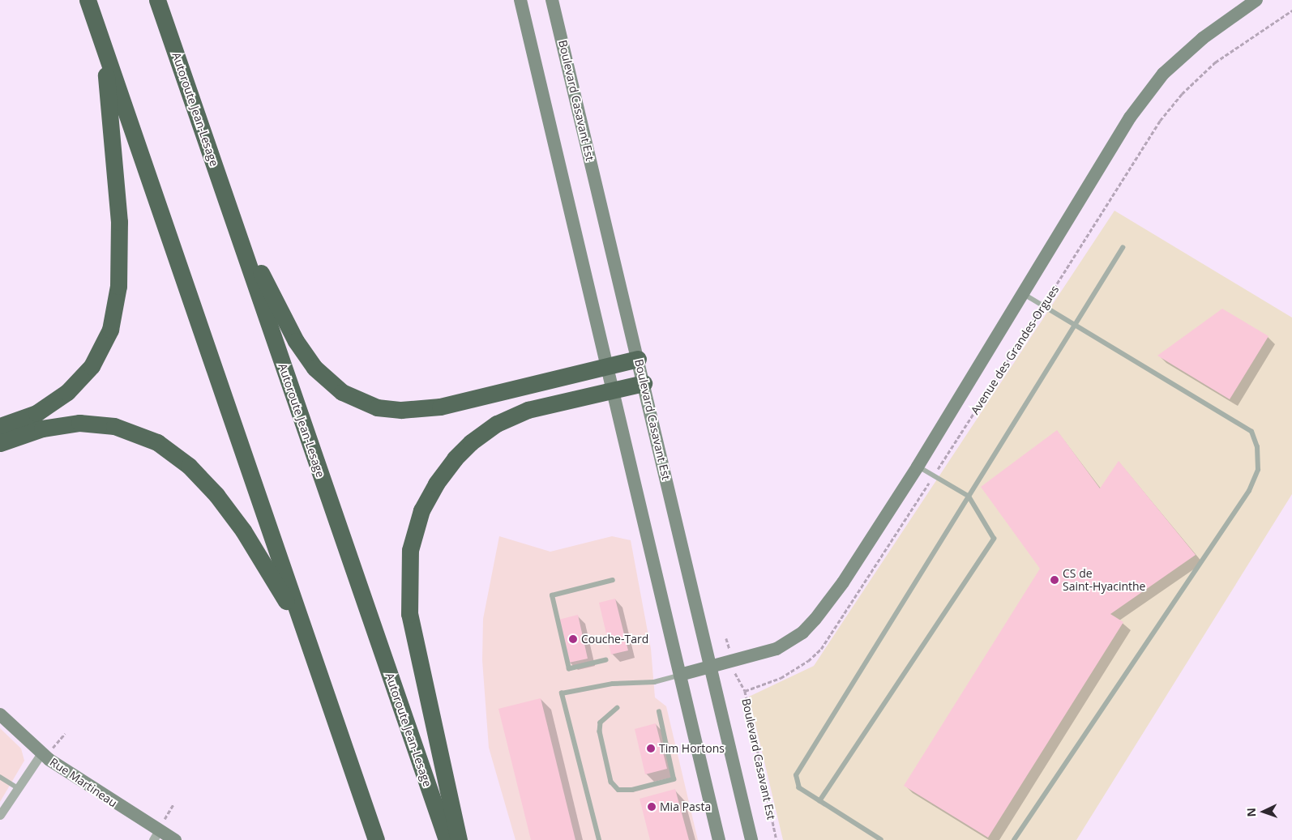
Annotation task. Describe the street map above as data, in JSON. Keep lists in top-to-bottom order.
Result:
{
  "streets": {
    "highway": ["Autoroute Jean-Lesage"],
    "street": ["Boulevard Casavant Est", "Avenue des Grandes-Orgues", "Rue Martineau"]
  },
  "crossings": [
    ["Boulevard Casavant Est", "Avenue des Grandes-Orgues"]
  ],
  "places": [
    "CS de Saint-Hyacinthe",
    "Couche-Tard",
    "Tim Hortons",
    "Mia Pasta"
  ],
  "north": "left"
}
